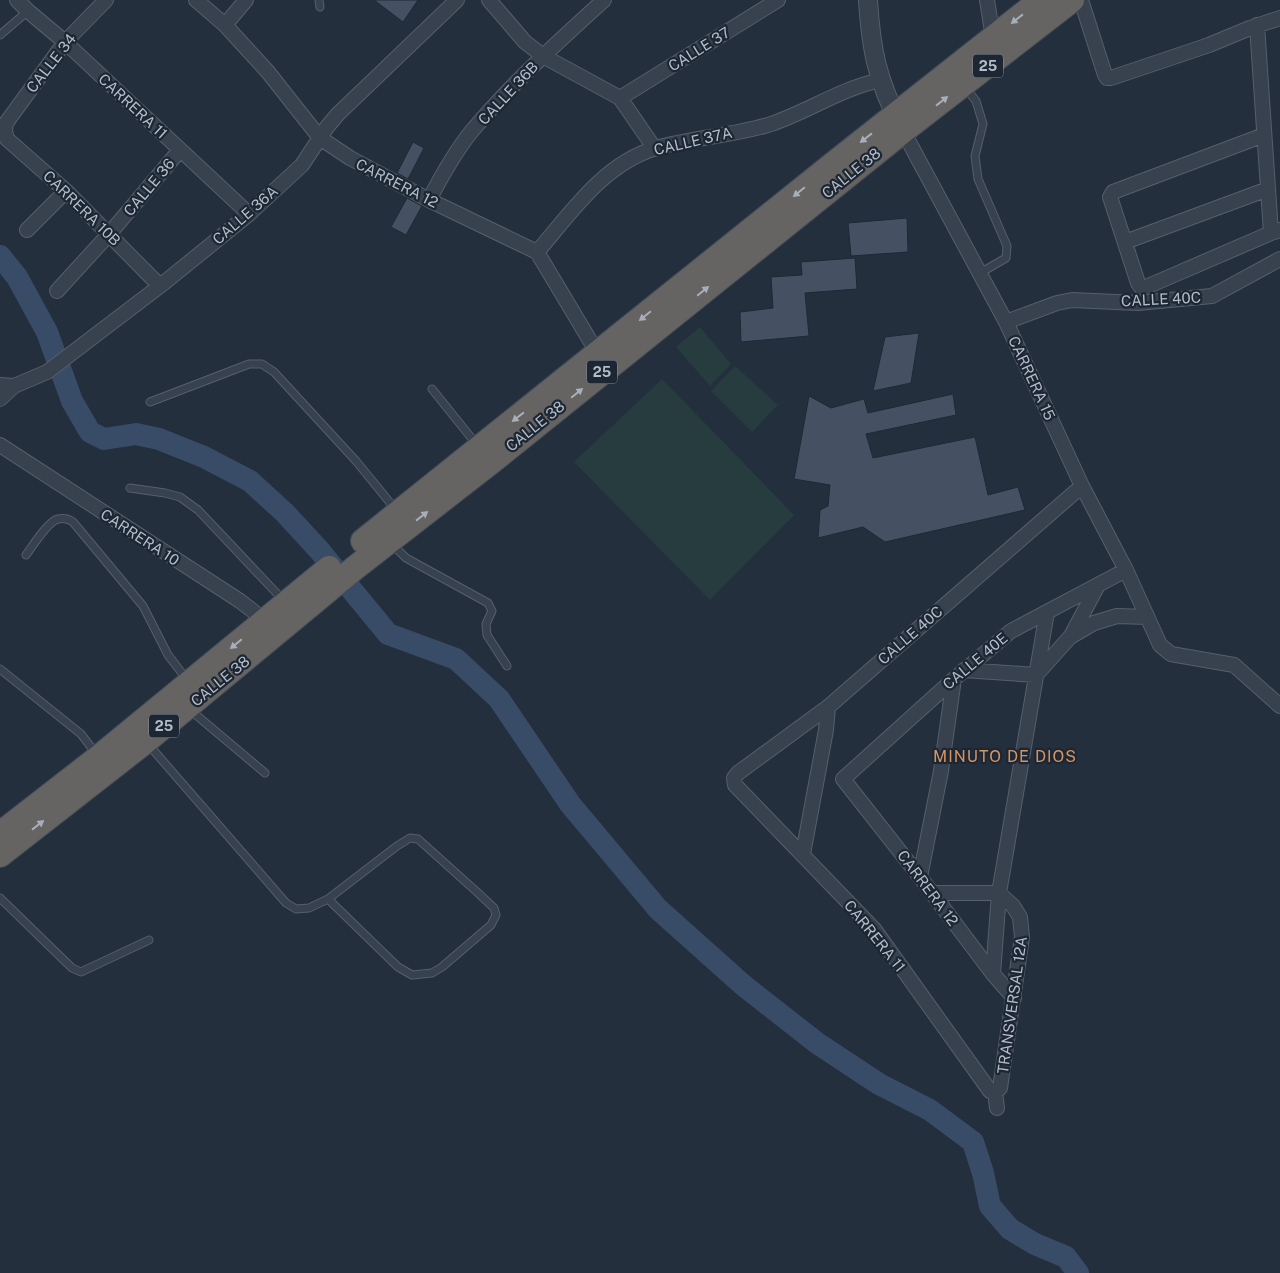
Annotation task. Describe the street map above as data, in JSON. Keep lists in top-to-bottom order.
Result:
{
  "streets": {
    "highway": ["25", "CALLE 38"],
    "street": [
      "CALLE 37",
      "CALLE 34",
      "CALLE 36B",
      "CARRERA 11",
      "CALLE 37A",
      "CARRERA 12",
      "CALLE 36",
      "CARRERA 10B",
      "CALLE 36A",
      "CALLE 40C",
      "CARRERA 15",
      "CARRERA 10",
      "CALLE 40E",
      "TRANSVERSAL 12A"
    ]
  },
  "crossings": [
    ["CALLE 34", "CARRERA 11"],
    ["CALLE 34", "CARRERA 10B"],
    ["CALLE 36B", "CARRERA 12"],
    ["CARRERA 11", "CALLE 36"],
    ["CARRERA 11", "CALLE 36A"],
    ["CARRERA 11", "CALLE 40C"],
    ["CARRERA 11", "TRANSVERSAL 12A"],
    ["CALLE 37A", "CARRERA 12"],
    ["CALLE 38", "CARRERA 15"],
    ["CALLE 38", "CARRERA 10"],
    ["CARRERA 12", "CALLE 36A"],
    ["CARRERA 12", "CALLE 40E"],
    ["CARRERA 12", "TRANSVERSAL 12A"],
    ["CALLE 36", "CARRERA 10B"],
    ["CARRERA 10B", "CALLE 36A"],
    ["CALLE 40C", "CARRERA 15"],
    ["CARRERA 15", "CALLE 40E"],
    ["CALLE 40E", "TRANSVERSAL 12A"]
  ],
  "districts": ["MINUTO DE DIOS"]
}
